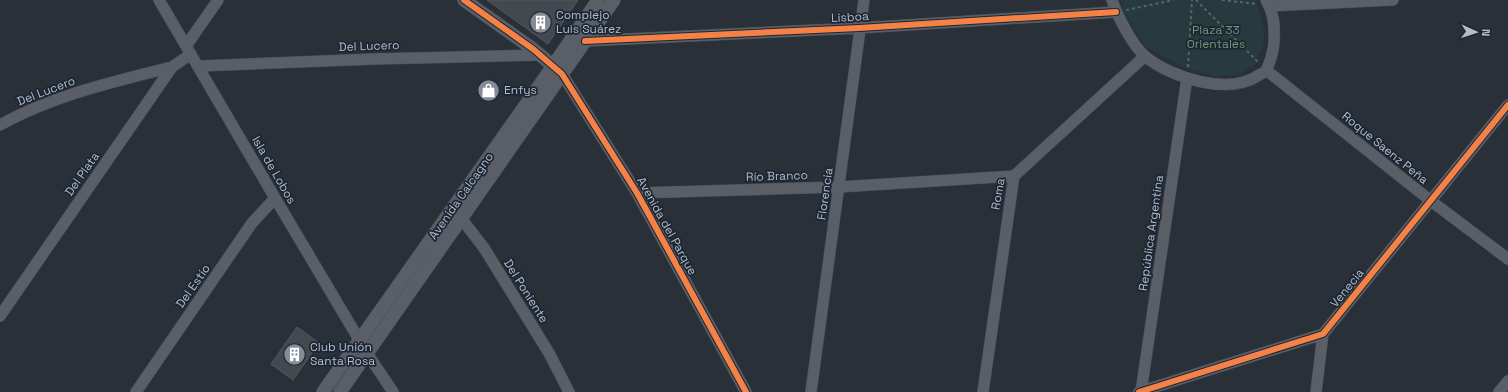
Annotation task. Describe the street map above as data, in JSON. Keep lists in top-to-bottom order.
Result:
{
  "streets": {
    "street": [
      "Lisboa",
      "Del Lucero",
      "Roque Saenz Peña",
      "Isla de Lobos",
      "Del Plata",
      "Río Branco",
      "Florencia",
      "Roma",
      "Avenida Calcagno",
      "Avenida del Parque",
      "República Argentina",
      "Del Estío",
      "Venecia",
      "Del Poniente"
    ]
  },
  "crossings": [
    ["Lisboa", "Florencia"],
    ["Lisboa", "Avenida Calcagno"],
    ["Del Lucero", "Isla de Lobos"],
    ["Del Lucero", "Del Plata"],
    ["Del Lucero", "Avenida del Parque"],
    ["Roque Saenz Peña", "Venecia"],
    ["Isla de Lobos", "Del Plata"],
    ["Isla de Lobos", "Avenida Calcagno"],
    ["Isla de Lobos", "Del Estío"],
    ["Río Branco", "Florencia"],
    ["Río Branco", "Roma"],
    ["Río Branco", "Avenida del Parque"],
    ["Avenida Calcagno", "Avenida del Parque"],
    ["Avenida Calcagno", "Del Poniente"]
  ],
  "parks": ["Plaza 33 Orientales"],
  "places": {
    "building": ["Complejo Luis Suárez", "Club Unión Santa Rosa"],
    "shop": ["Enfys"]
  },
  "north": "right"
}
